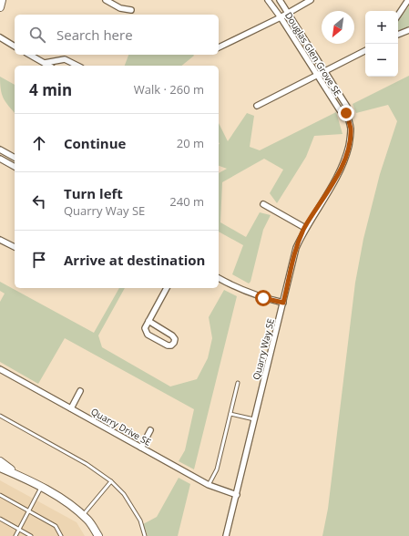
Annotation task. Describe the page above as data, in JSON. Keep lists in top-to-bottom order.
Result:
{
  "streets": {
    "street": ["Douglas Glen Grove SE", "Quarry Way SE", "Quarry Drive SE"]
  },
  "crossings": [
    ["Douglas Glen Grove SE", "Quarry Way SE"],
    ["Quarry Way SE", "Quarry Drive SE"]
  ],
  "north": "bottom left",
  "page": {
    "map_buttons": ["+", "−"],
    "search": "Search here",
    "heading": ["4 min", "Walk · 260 m"],
    "list": [
      ["Continue", "20 m"],
      ["Turn left", "Quarry Way SE", "240 m"],
      "Arrive at destination"
    ]
  }
}
